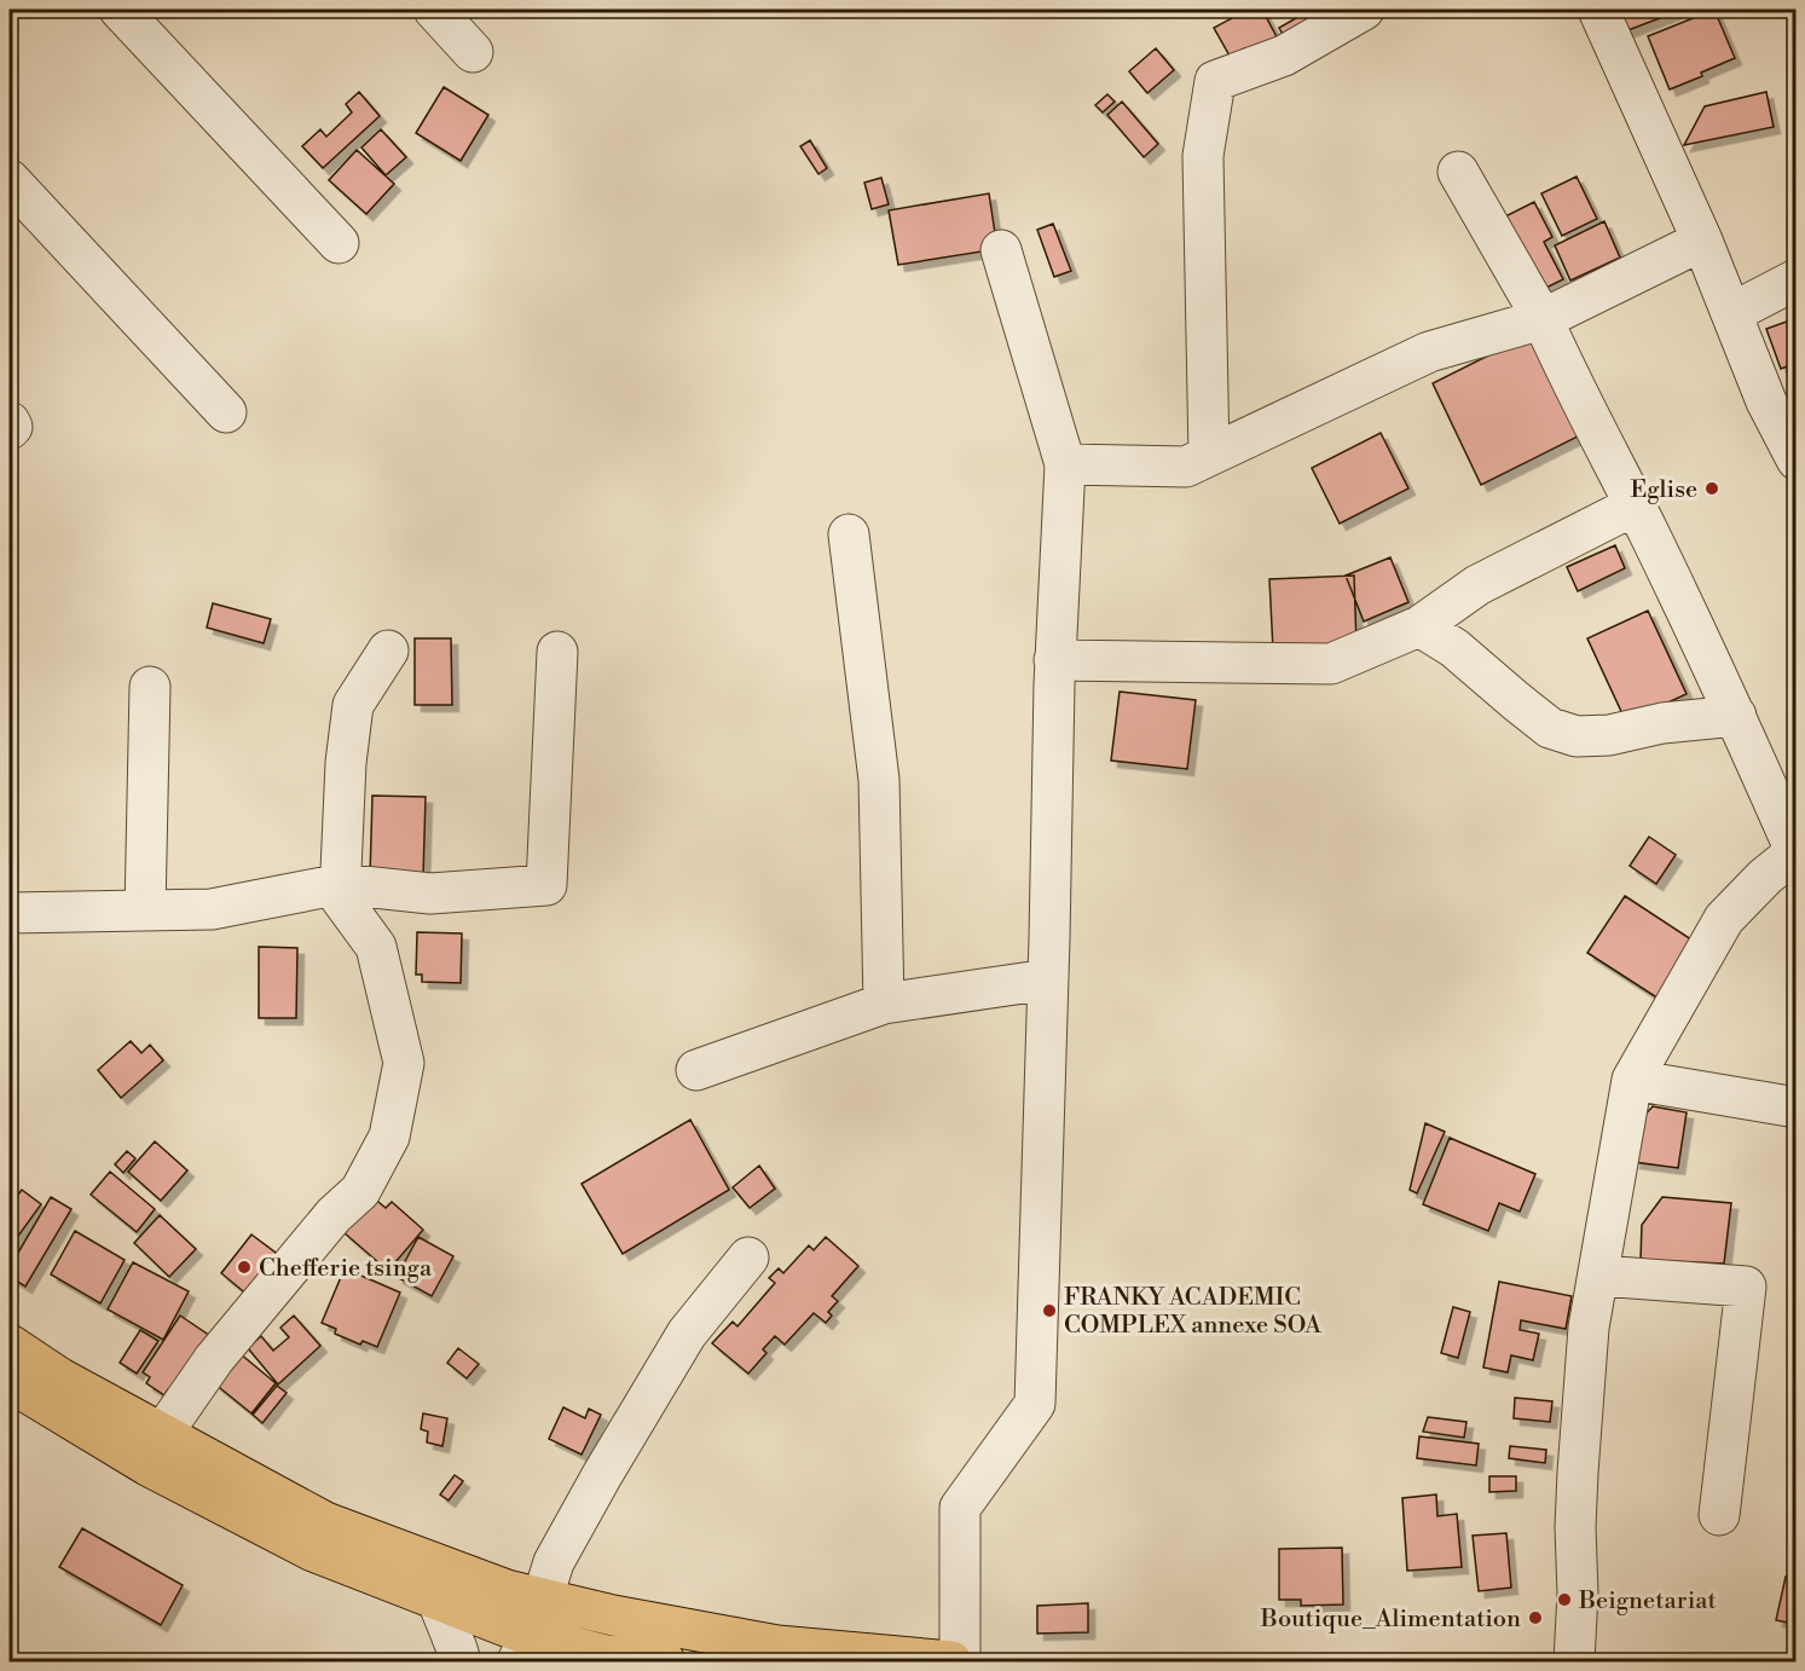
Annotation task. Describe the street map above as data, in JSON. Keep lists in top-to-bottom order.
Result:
{
  "places": [
    "Eglise",
    "Chefferie tsinga",
    "FRANKY ACADEMIC COMPLEX annexe SOA",
    "Beignetariat",
    "Boutique_Alimentation"
  ]
}
